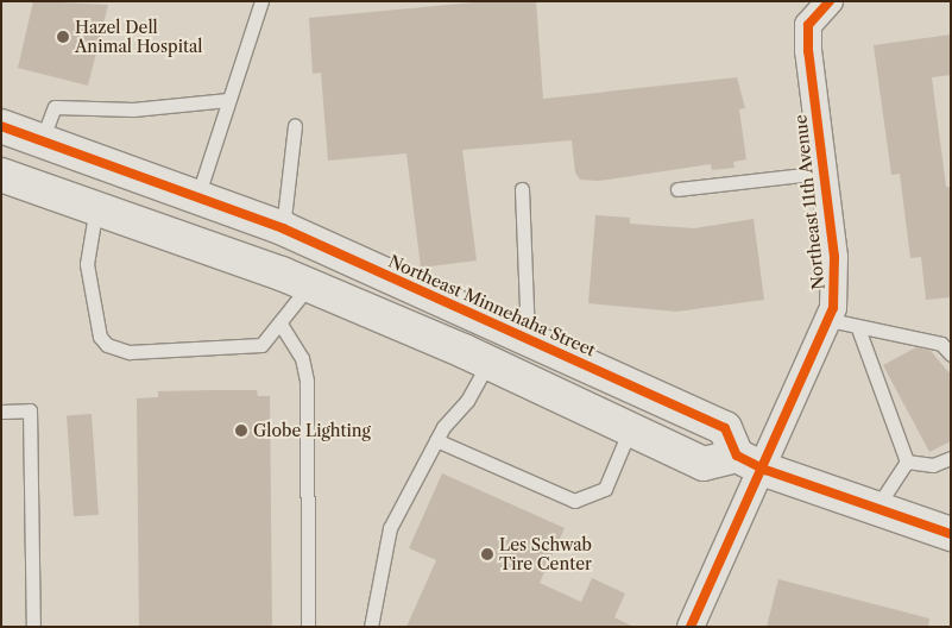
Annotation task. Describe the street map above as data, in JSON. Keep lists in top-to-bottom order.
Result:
{
  "streets": {
    "main road": ["Northeast Minnehaha Street"],
    "street": ["Northeast 11th Avenue"]
  },
  "crossings": [
    ["Northeast 11th Avenue", "Northeast Minnehaha Street"]
  ],
  "places": ["Hazel Dell Animal Hospital", "Globe Lighting", "Les Schwab Tire Center"]
}
